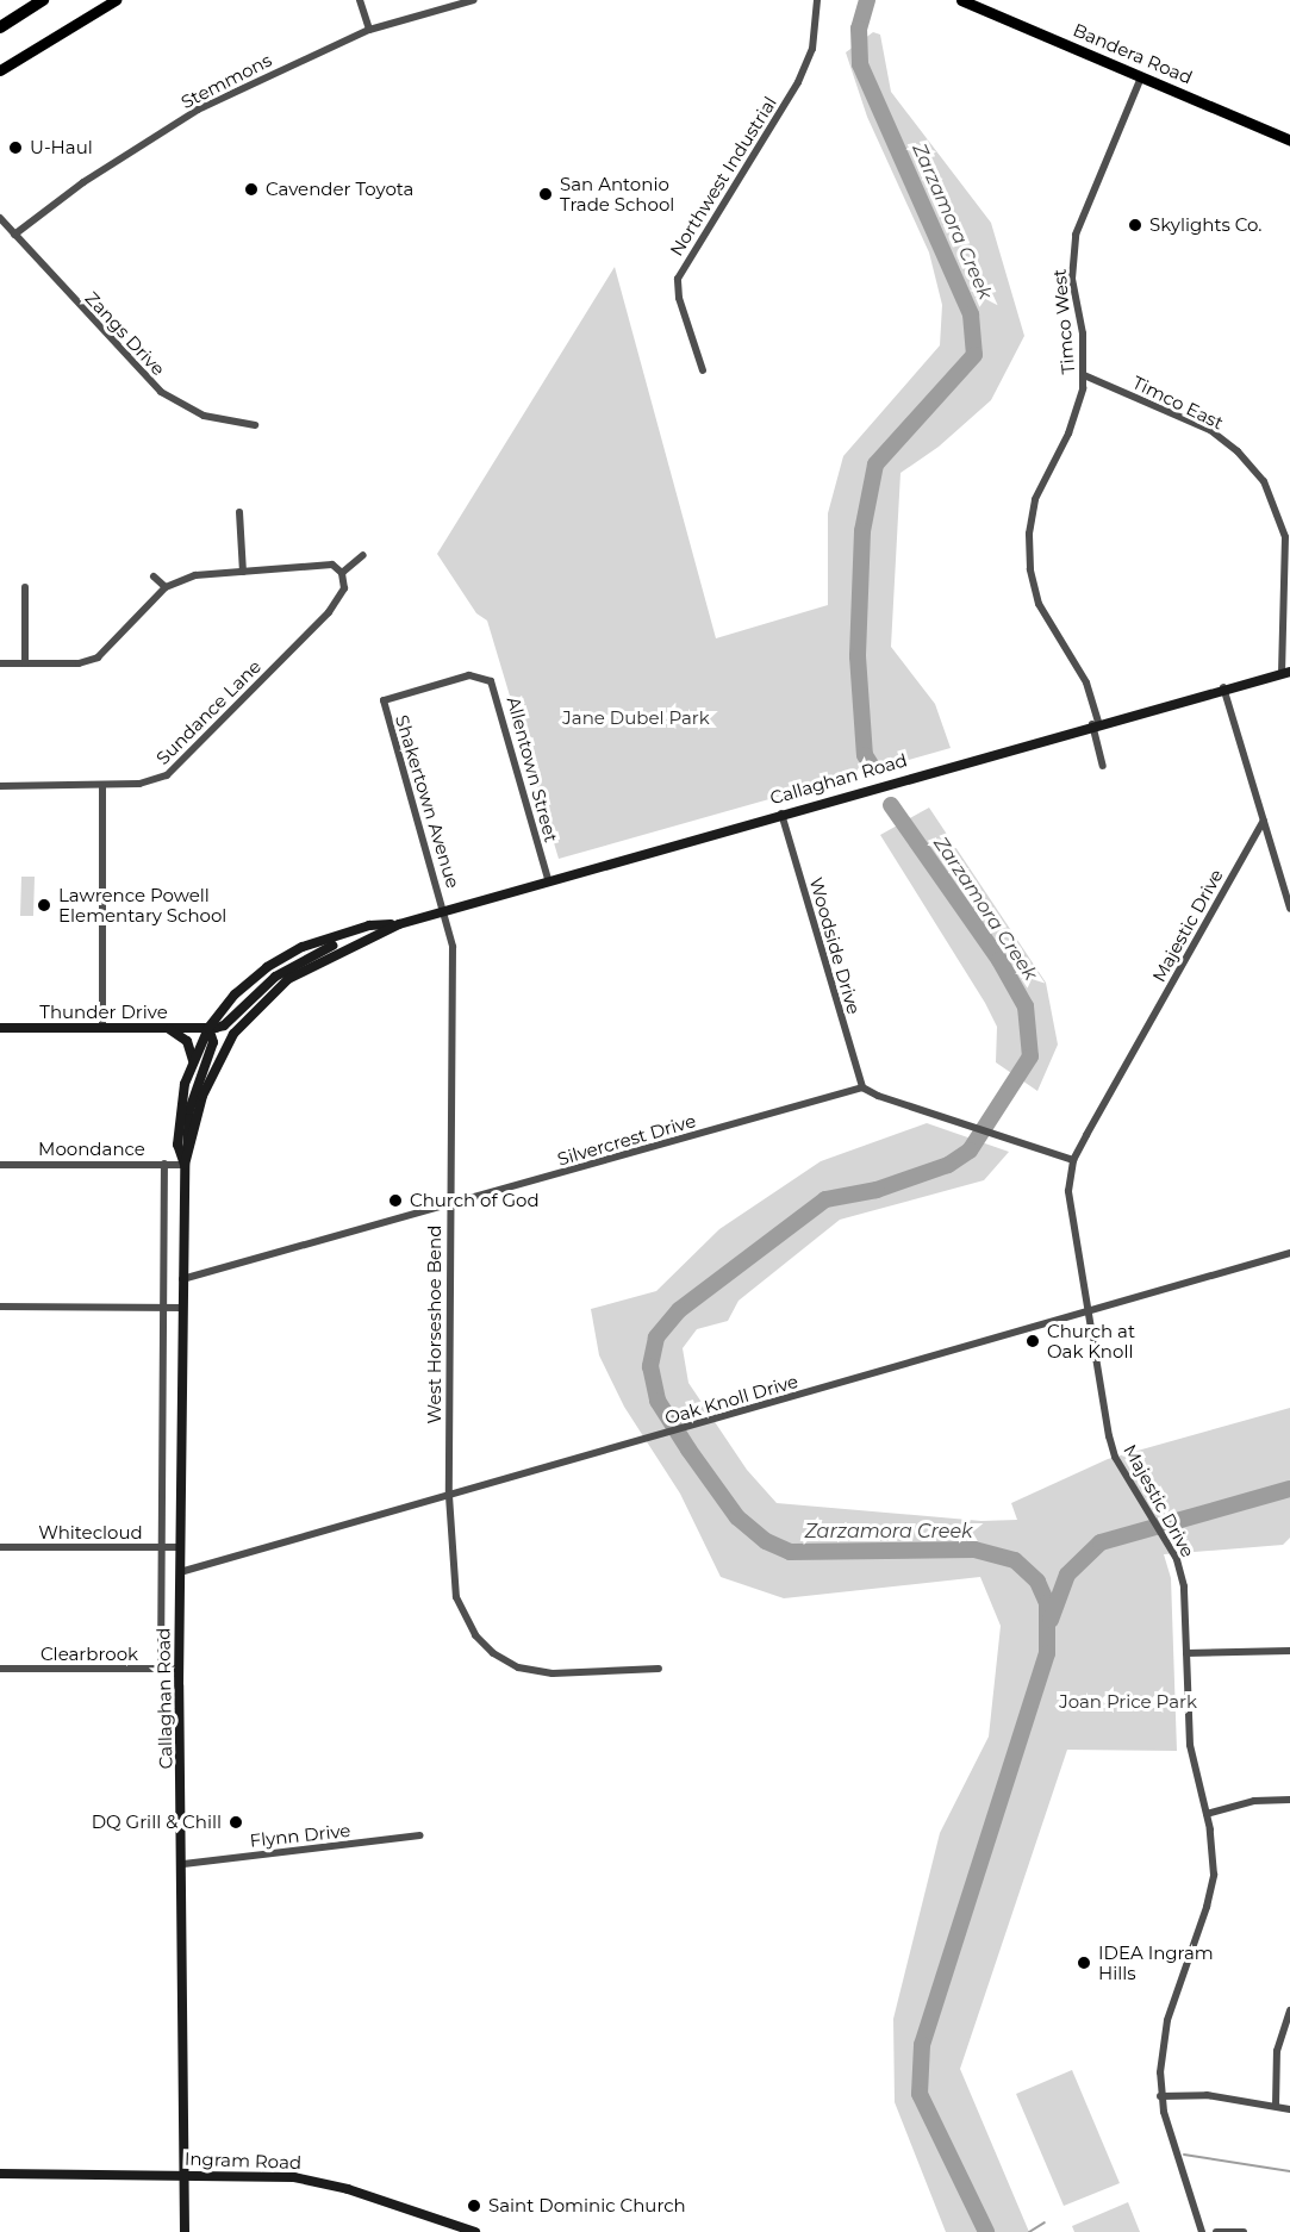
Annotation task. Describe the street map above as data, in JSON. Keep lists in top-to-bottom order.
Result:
{
  "streets": {
    "main road": [
      "Bandera Road",
      "Callaghan Road",
      "Thunder Drive",
      "Ingram Road"
    ],
    "street": [
      "Stemmons",
      "Northwest Industrial",
      "Timco West",
      "Zangs Drive",
      "Timco East",
      "Sundance Lane",
      "Allentown Street",
      "Shakertown Avenue",
      "Majestic Drive",
      "Woodside Drive",
      "Silvercrest Drive",
      "Moondance",
      "West Horseshoe Bend",
      "Oak Knoll Drive",
      "Whitecloud",
      "Clearbrook",
      "Flynn Drive"
    ]
  },
  "crossings": [
    ["Bandera Road", "Timco West"],
    ["Stemmons", "Zangs Drive"],
    ["Timco West", "Timco East"],
    ["Timco West", "Callaghan Road"],
    ["Timco East", "Callaghan Road"],
    ["Allentown Street", "Callaghan Road"],
    ["Allentown Street", "Shakertown Avenue"],
    ["Callaghan Road", "Shakertown Avenue"],
    ["Callaghan Road", "Woodside Drive"],
    ["Callaghan Road", "Thunder Drive"],
    ["Callaghan Road", "Silvercrest Drive"],
    ["Callaghan Road", "Moondance"],
    ["Callaghan Road", "West Horseshoe Bend"],
    ["Callaghan Road", "Oak Knoll Drive"],
    ["Callaghan Road", "Whitecloud"],
    ["Callaghan Road", "Clearbrook"],
    ["Callaghan Road", "Flynn Drive"],
    ["Callaghan Road", "Ingram Road"],
    ["Shakertown Avenue", "West Horseshoe Bend"],
    ["Majestic Drive", "Oak Knoll Drive"],
    ["Woodside Drive", "Silvercrest Drive"],
    ["Silvercrest Drive", "West Horseshoe Bend"],
    ["West Horseshoe Bend", "Oak Knoll Drive"]
  ],
  "water": ["Zarzamora Creek"],
  "parks": ["Jane Dubel Park", "Joan Price Park"],
  "places": [
    "U-Haul",
    "Cavender Toyota",
    "San Antonio Trade School",
    "Skylights Co.",
    "Lawrence Powell Elementary School",
    "Church of God",
    "Church at Oak Knoll",
    "DQ Grill & Chill",
    "IDEA Ingram Hills",
    "Saint Dominic Church"
  ]
}
